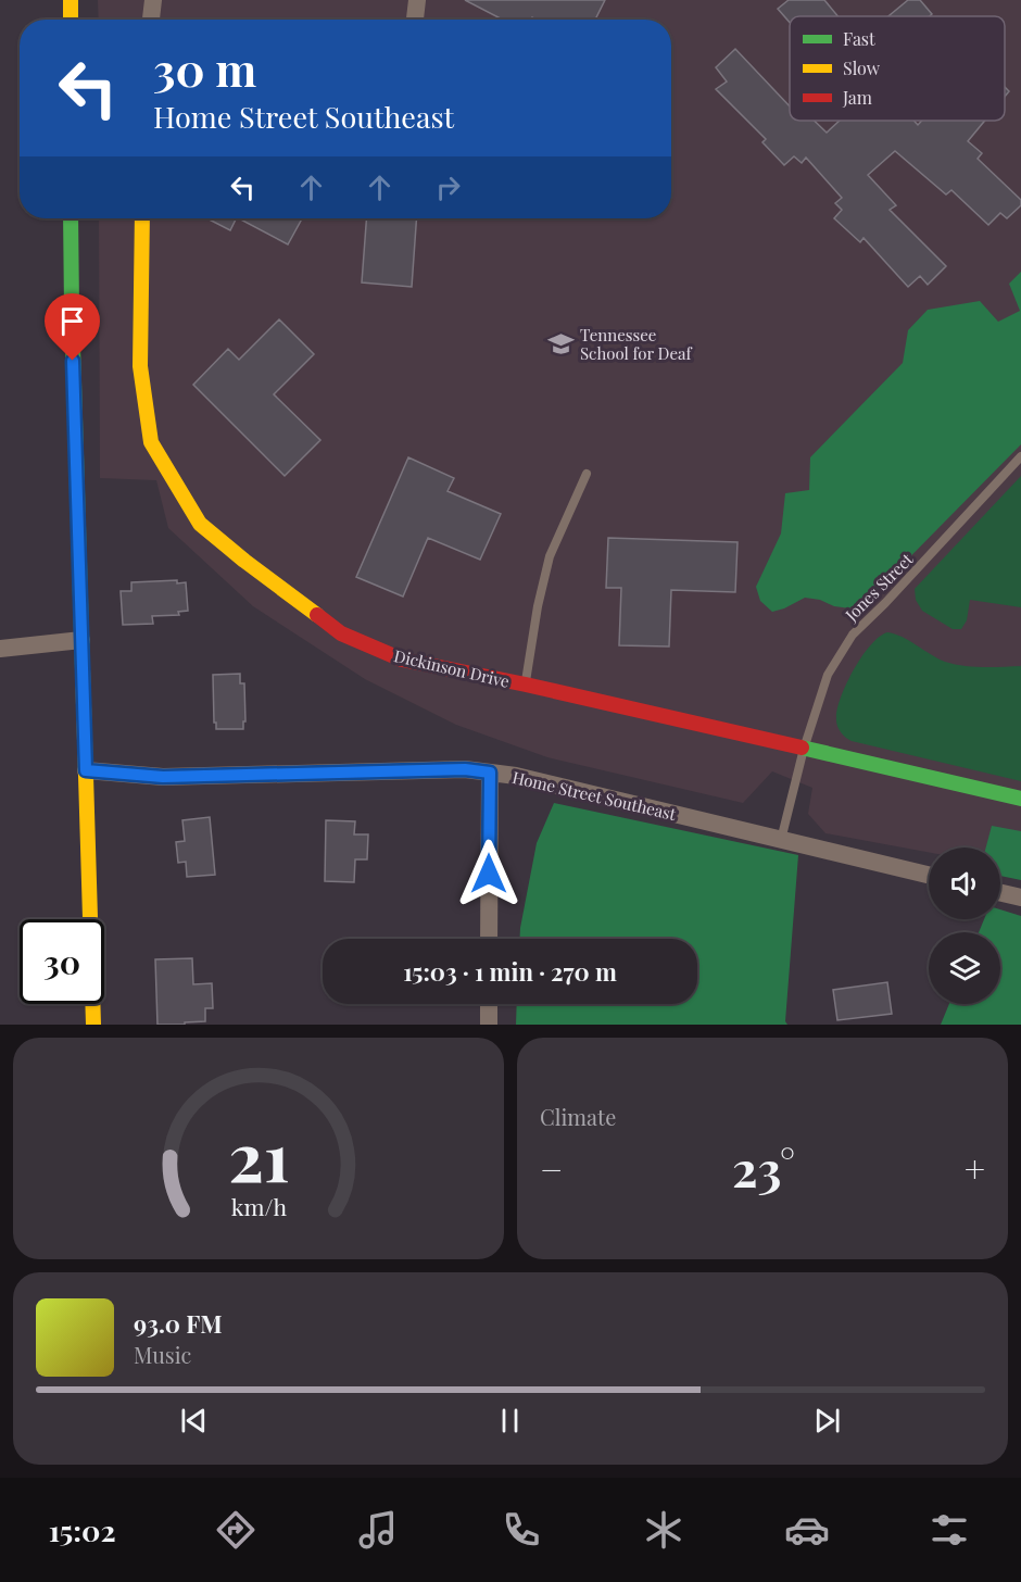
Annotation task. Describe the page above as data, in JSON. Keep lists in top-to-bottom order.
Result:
{
  "streets": {
    "street": ["Dickinson Drive", "Home Street Southeast"],
    "lane": ["Jones Street"]
  },
  "crossings": [
    ["Jones Street", "Dickinson Drive"],
    ["Jones Street", "Home Street Southeast"]
  ],
  "places": {
    "school or university": ["Tennessee School for Deaf"]
  },
  "legend": ["Fast", "Slow", "Jam"],
  "page": {
    "turn": ["30 m", "Home Street Southeast"],
    "limit": "30",
    "trip": "15:03 · 1 min · 270 m",
    "tile": "Climate",
    "heat": ["−", "23°", "+"],
    "song": ["93.0 FM", "Music"],
    "tabs": "15:02",
    "gauge": ["21", "km/h"]
  }
}
